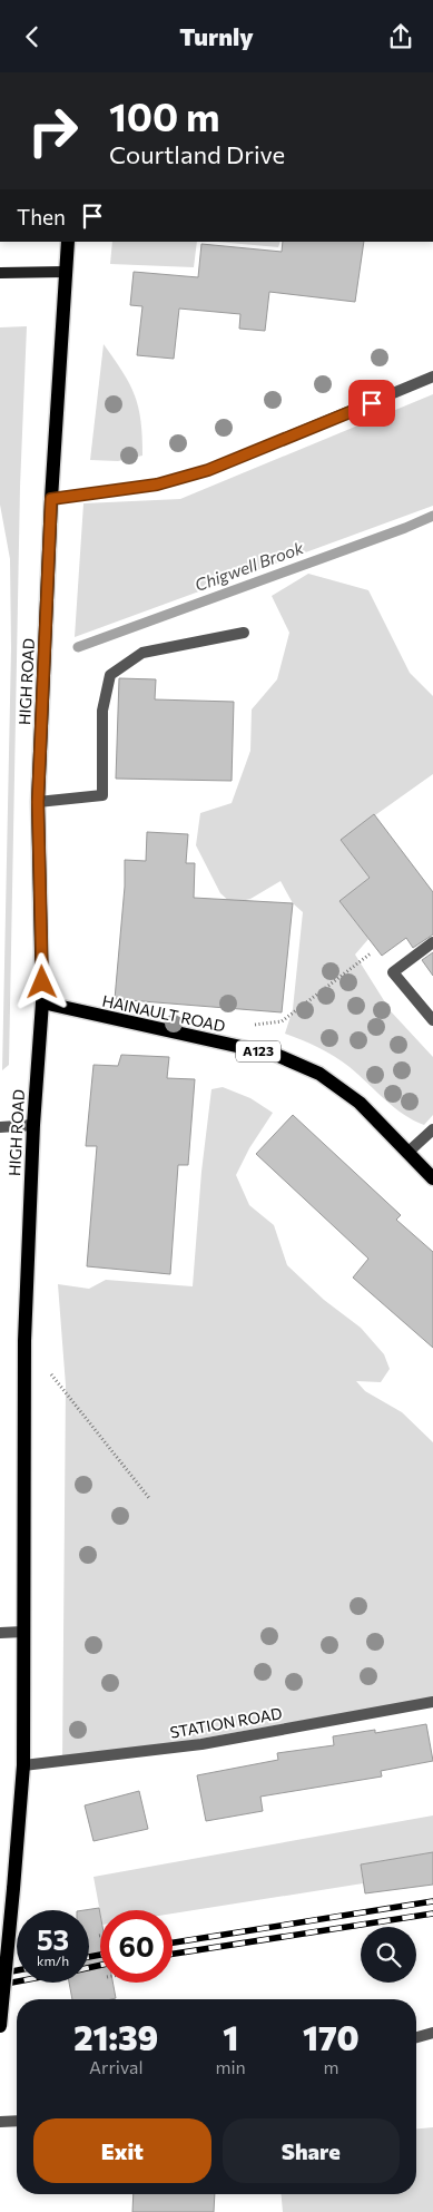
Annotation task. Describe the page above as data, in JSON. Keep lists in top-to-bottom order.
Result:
{
  "streets": {
    "main road": ["HIGH ROAD", "HAINAULT ROAD", "A123"],
    "street": ["STATION ROAD"]
  },
  "crossings": [
    ["HIGH ROAD", "HAINAULT ROAD"],
    ["HIGH ROAD", "STATION ROAD"]
  ],
  "water": ["Chigwell Brook"],
  "page": {
    "header": "Turnly",
    "turn": ["100 m", "Courtland Drive"],
    "then": "Then",
    "speed": "53 km/h",
    "limit": "60",
    "eta": [
      "21:39",
      "Arrival",
      "1",
      "min",
      "170",
      "m"
    ],
    "buttons": ["Exit", "Share"]
  }
}
